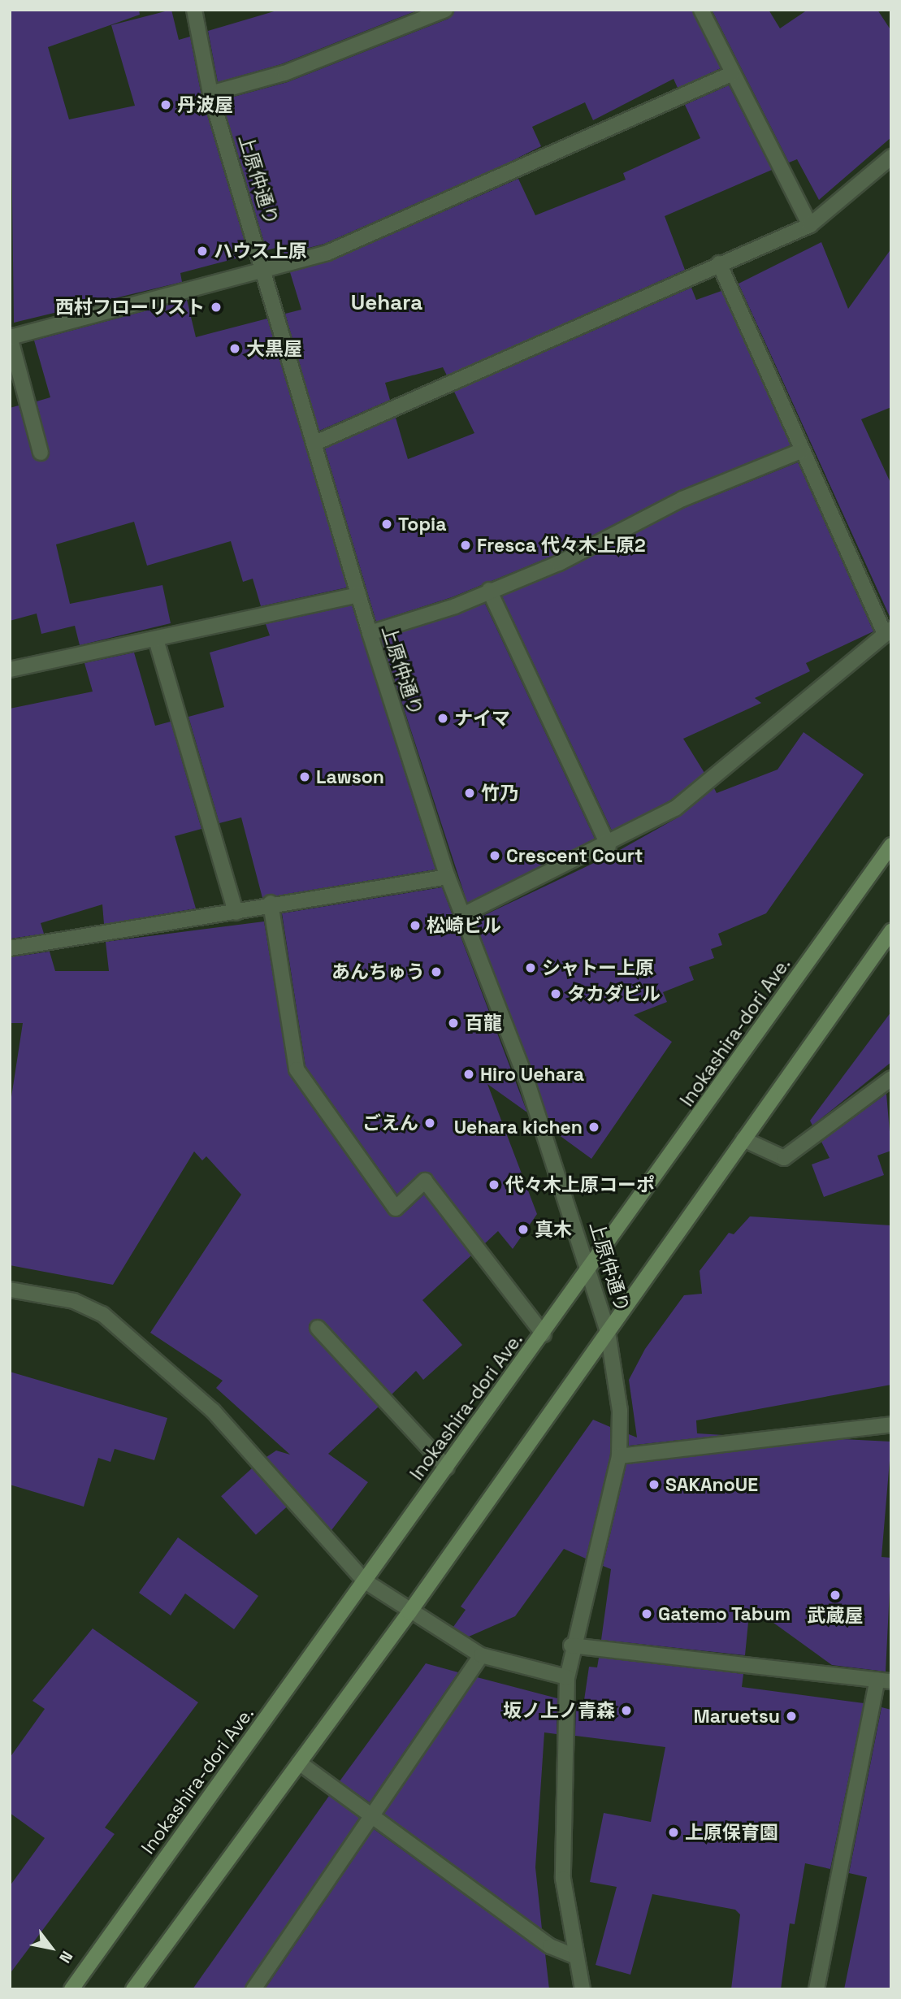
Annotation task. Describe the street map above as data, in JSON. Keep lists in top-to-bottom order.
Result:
{
  "streets": {
    "main road": ["Inokashira-dori Ave."],
    "street": ["上原仲通り"]
  },
  "crossings": [
    ["上原仲通り", "Inokashira-dori Ave."]
  ],
  "districts": ["Uehara"],
  "places": [
    "丹波屋",
    "ハウス上原",
    "西村フローリスト",
    "大黒屋",
    "Topia",
    "Fresca 代々木上原2",
    "ナイマ",
    "Lawson",
    "竹乃",
    "Crescent Court",
    "松崎ビル",
    "シャトー上原",
    "あんちゅう",
    "タカダビル",
    "百龍",
    "Hiro Uehara",
    "ごえん",
    "Uehara kichen",
    "代々木上原コーポ",
    "真木",
    "SAKAnoUE",
    "武蔵屋",
    "Gatemo Tabum",
    "坂ノ上ノ青森",
    "Maruetsu",
    "上原保育園"
  ],
  "north": "bottom right"
}
